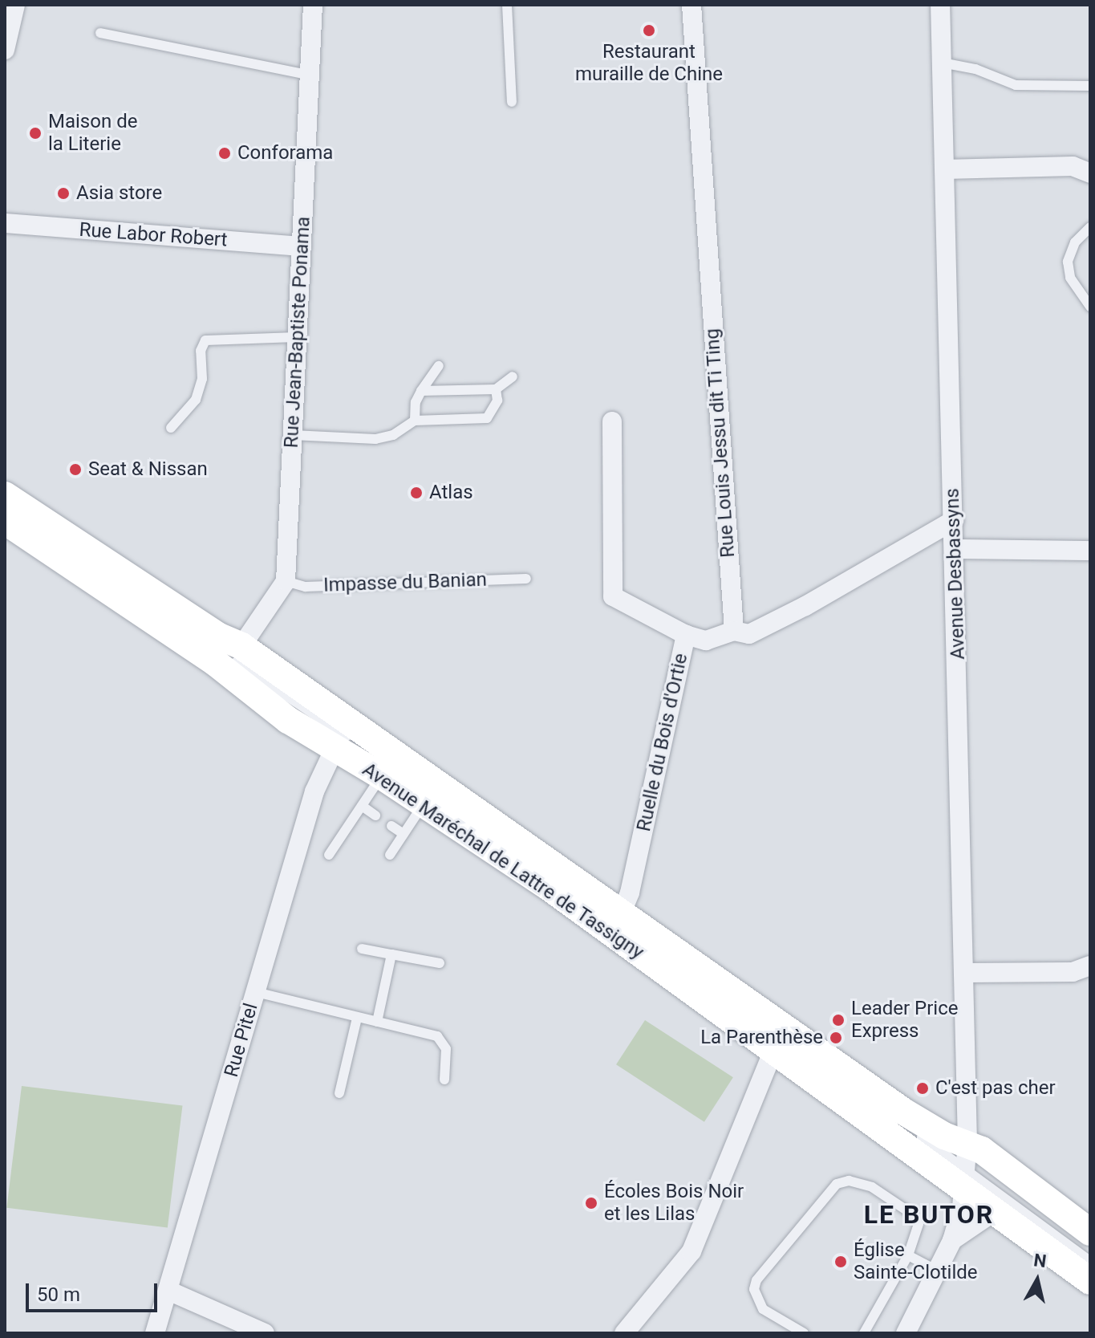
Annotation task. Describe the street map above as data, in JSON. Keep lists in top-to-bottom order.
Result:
{
  "streets": {
    "main road": ["Avenue Maréchal de Lattre de Tassigny"],
    "street": [
      "Rue Labor Robert",
      "Rue Jean-Baptiste Ponama",
      "Rue Louis Jessu dit Ti Ting",
      "Avenue Desbassyns",
      "Ruelle du Bois d'Ortie",
      "Rue Pitel"
    ],
    "lane": ["Impasse du Banian"]
  },
  "crossings": [
    ["Rue Labor Robert", "Rue Jean-Baptiste Ponama"],
    ["Rue Jean-Baptiste Ponama", "Impasse du Banian"],
    ["Avenue Desbassyns", "Avenue Maréchal de Lattre de Tassigny"],
    ["Ruelle du Bois d'Ortie", "Avenue Maréchal de Lattre de Tassigny"],
    ["Avenue Maréchal de Lattre de Tassigny", "Rue Pitel"]
  ],
  "districts": ["LE BUTOR"],
  "places": [
    "Restaurant muraille de Chine",
    "Maison de la Literie",
    "Conforama",
    "Asia store",
    "Seat & Nissan",
    "Atlas",
    "Leader Price Express",
    "La Parenthèse",
    "C'est pas cher",
    "Écoles Bois Noir et les Lilas",
    "Église Sainte-Clotilde"
  ],
  "scale_bar": "50 m",
  "north": "top"
}
